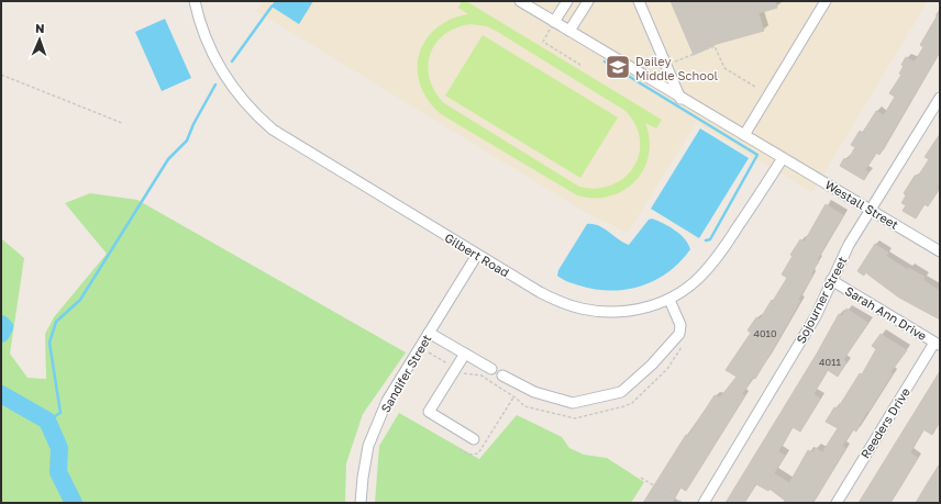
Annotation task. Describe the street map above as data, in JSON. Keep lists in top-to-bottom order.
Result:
{
  "streets": {
    "street": [
      "Westall Street",
      "Gilbert Road",
      "Sojourner Street",
      "Sarah Ann Drive",
      "Sandifer Street",
      "Reeders Drive"
    ]
  },
  "crossings": [
    ["Westall Street", "Gilbert Road"],
    ["Westall Street", "Sojourner Street"],
    ["Gilbert Road", "Sandifer Street"],
    ["Sojourner Street", "Sarah Ann Drive"],
    ["Sarah Ann Drive", "Reeders Drive"]
  ],
  "places": {
    "school or university": ["Dailey Middle School"]
  },
  "house_numbers": ["4010", "4011"],
  "north": "top"
}
